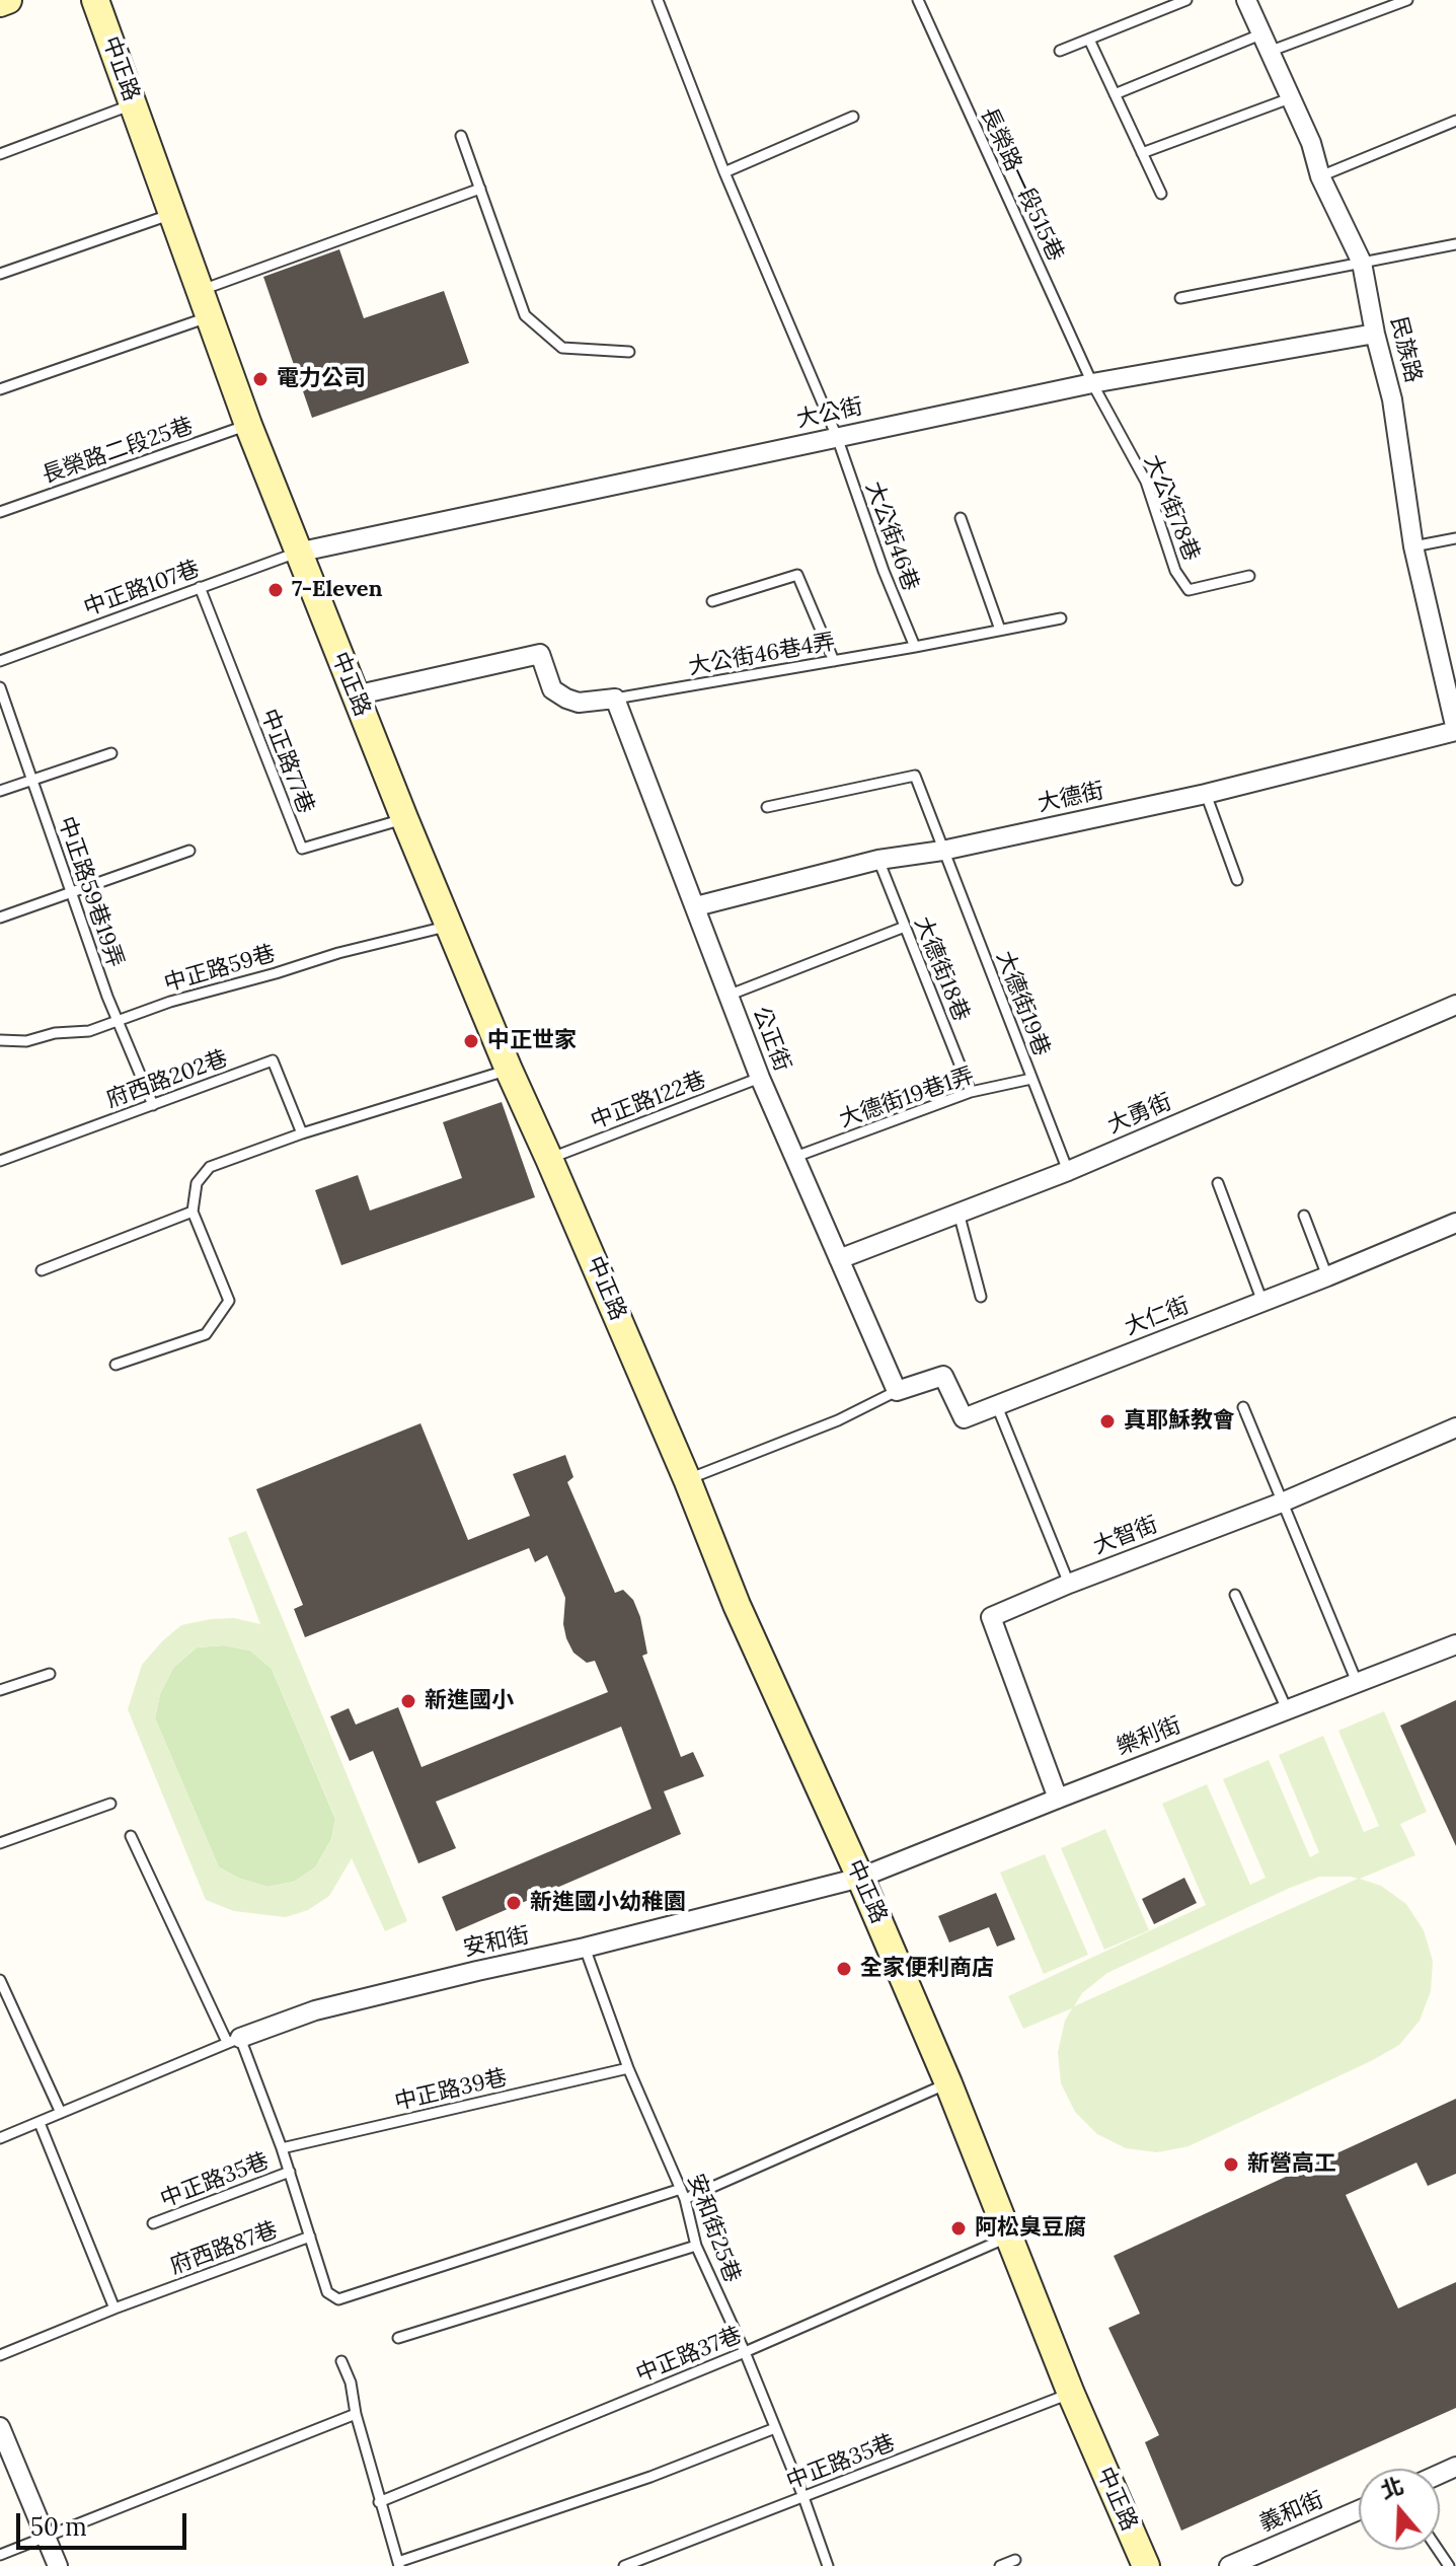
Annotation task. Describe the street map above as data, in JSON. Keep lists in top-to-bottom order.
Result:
{
  "streets": {
    "street": [
      "中正路",
      "民族路",
      "大公街",
      "大德街",
      "公正街",
      "大勇街",
      "大仁街",
      "大智街",
      "樂利街",
      "安和街",
      "義和街"
    ],
    "lane": [
      "長榮路一段515巷",
      "長榮路二段25巷",
      "大公街78巷",
      "大公街46巷",
      "中正路107巷",
      "大公街46巷4弄",
      "中正路77巷",
      "中正路59巷19弄",
      "中正路59巷",
      "大德街18巷",
      "大德街19巷",
      "府西路202巷",
      "大德街19巷1弄",
      "中正路122巷",
      "中正路39巷",
      "中正路35巷",
      "安和街25巷",
      "府西路87巷",
      "中正路37巷"
    ]
  },
  "crossings": [
    ["中正路", "大公街"],
    ["中正路", "長榮路二段25巷"],
    ["中正路", "中正路107巷"],
    ["中正路", "中正路77巷"],
    ["中正路", "中正路59巷"],
    ["中正路", "中正路122巷"],
    ["中正路", "樂利街"],
    ["中正路", "安和街"],
    ["中正路", "中正路35巷"],
    ["中正路", "中正路37巷"],
    ["長榮路一段515巷", "大公街"],
    ["長榮路一段515巷", "大公街78巷"],
    ["民族路", "大公街"],
    ["民族路", "大德街"],
    ["大公街", "大公街78巷"],
    ["大公街", "大公街46巷"],
    ["大公街", "中正路107巷"],
    ["大公街46巷", "大公街46巷4弄"],
    ["中正路107巷", "中正路77巷"],
    ["大公街46巷4弄", "公正街"],
    ["大德街", "大德街18巷"],
    ["大德街", "大德街19巷"],
    ["大德街", "公正街"],
    ["中正路59巷19弄", "中正路59巷"],
    ["中正路59巷19弄", "府西路202巷"],
    ["大德街18巷", "大德街19巷1弄"],
    ["大德街19巷", "大德街19巷1弄"],
    ["大德街19巷", "大勇街"],
    ["公正街", "大德街19巷1弄"],
    ["公正街", "中正路122巷"],
    ["公正街", "大勇街"],
    ["公正街", "大仁街"],
    ["大智街", "樂利街"],
    ["樂利街", "安和街"],
    ["安和街", "安和街25巷"],
    ["安和街", "府西路87巷"],
    ["中正路39巷", "安和街25巷"],
    ["中正路39巷", "府西路87巷"],
    ["中正路35巷", "安和街25巷"],
    ["中正路35巷", "府西路87巷"],
    ["安和街25巷", "中正路37巷"]
  ],
  "places": [
    "電力公司",
    "7-Eleven",
    "中正世家",
    "真耶穌教會",
    "新進國小",
    "新進國小幼稚園",
    "全家便利商店",
    "新營高工",
    "阿松臭豆腐"
  ],
  "scale_bar": "50 m",
  "north": "top"
}
